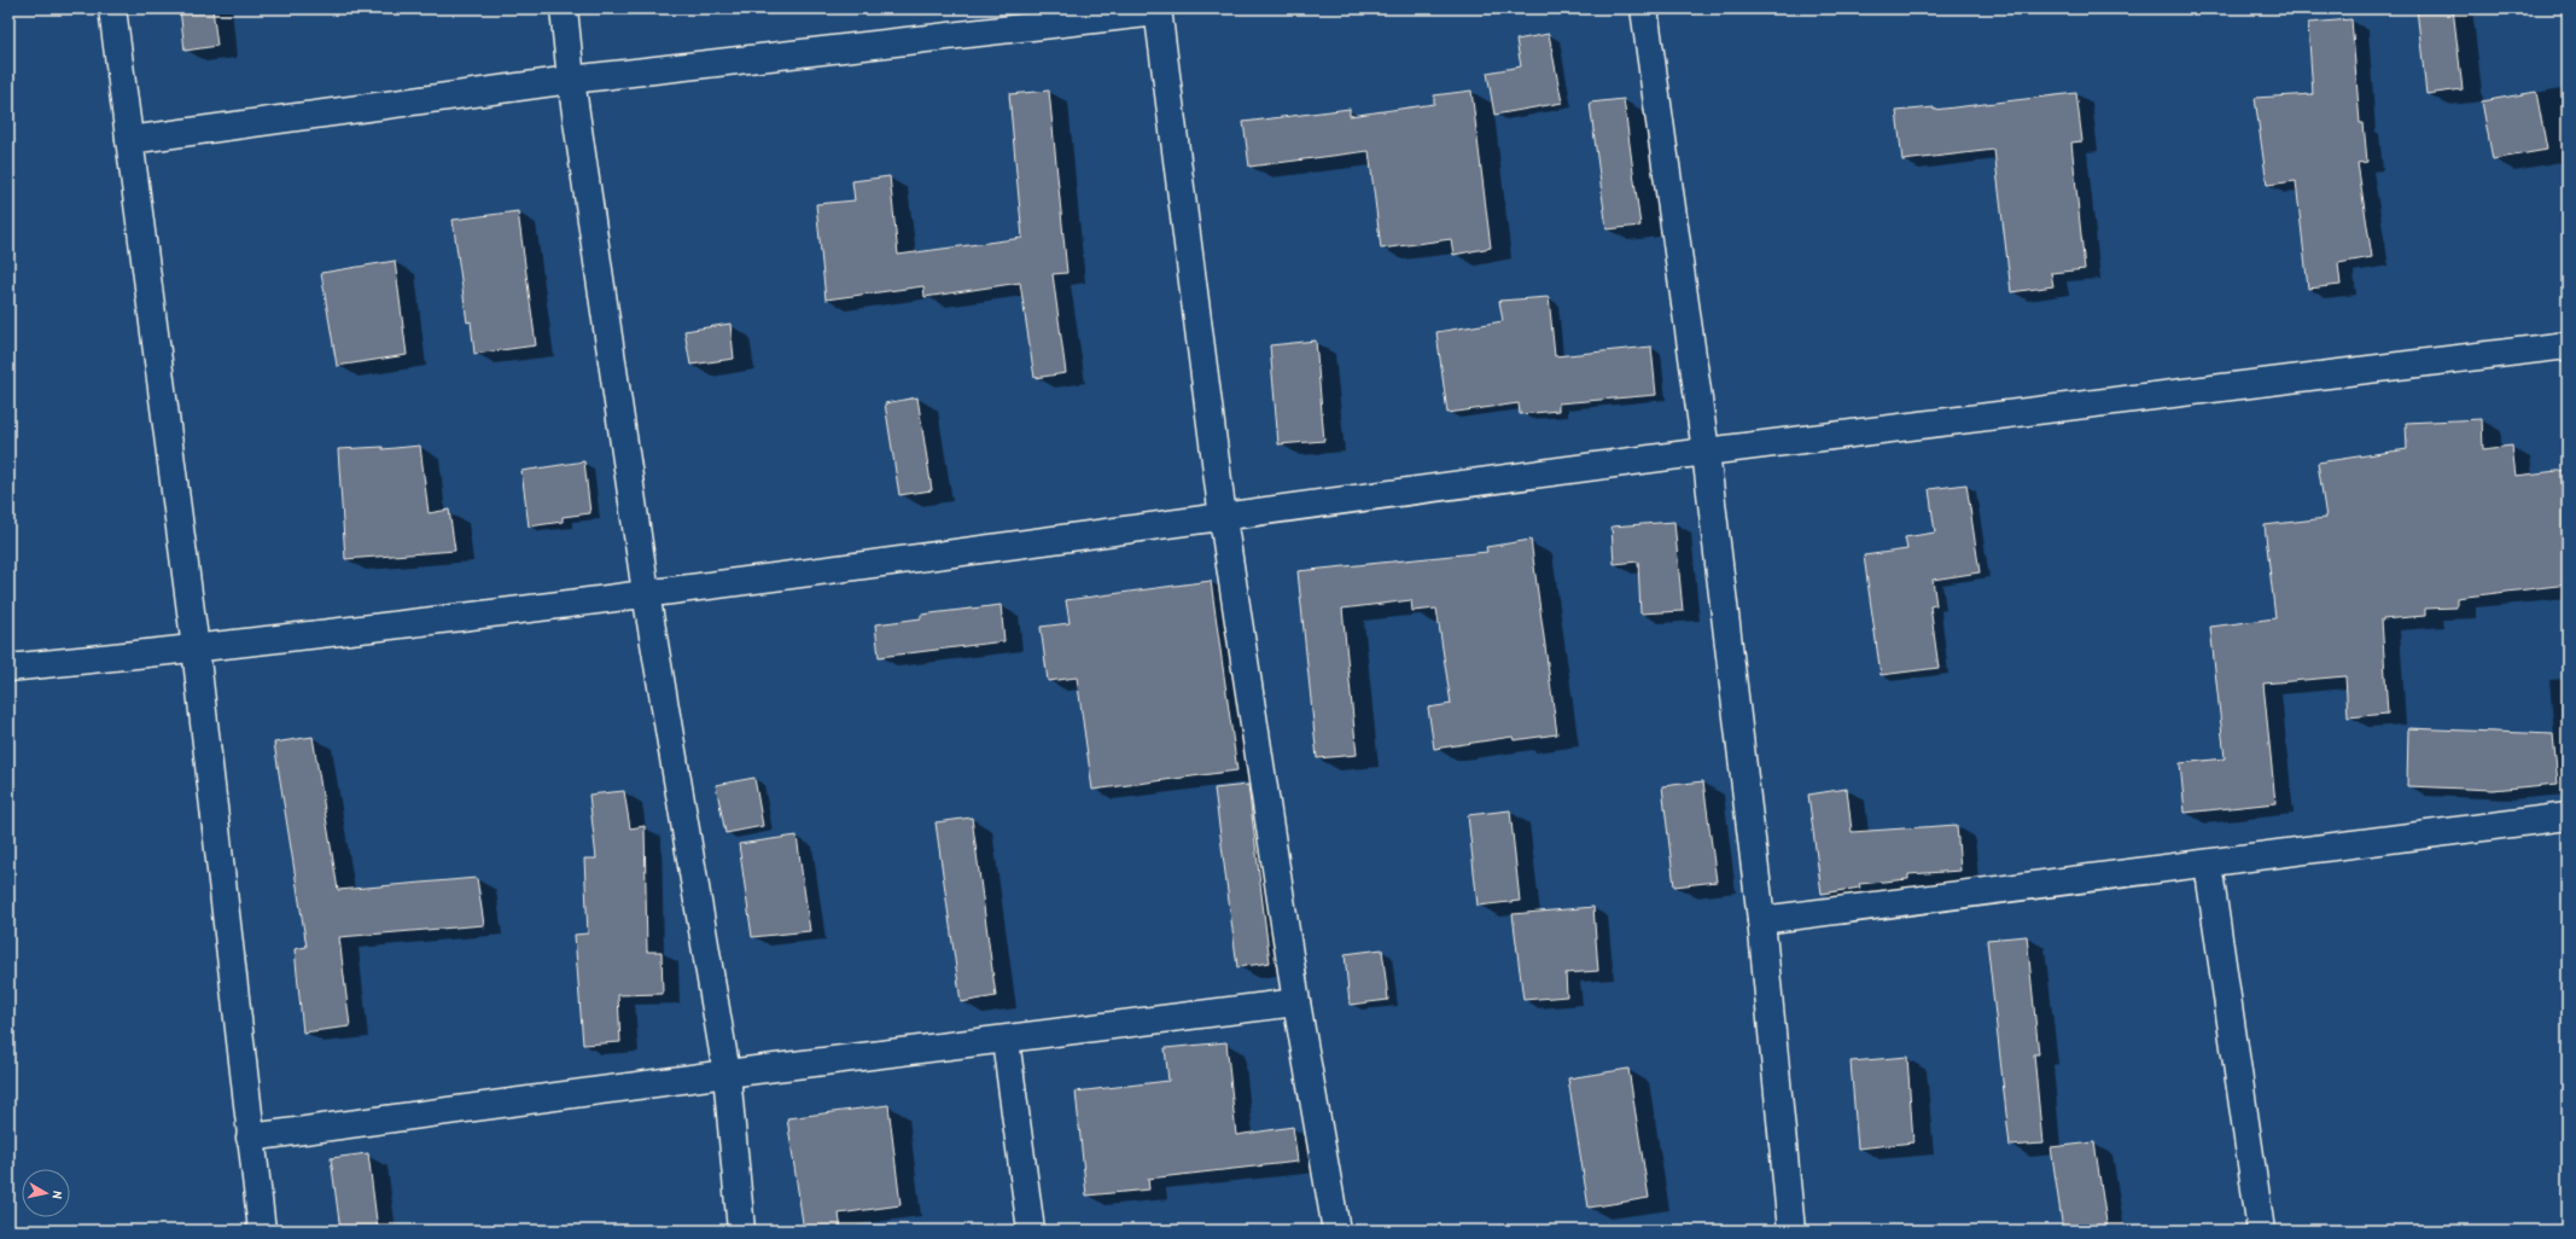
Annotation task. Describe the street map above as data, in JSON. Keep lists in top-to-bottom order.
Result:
{
  "north": "right"
}
